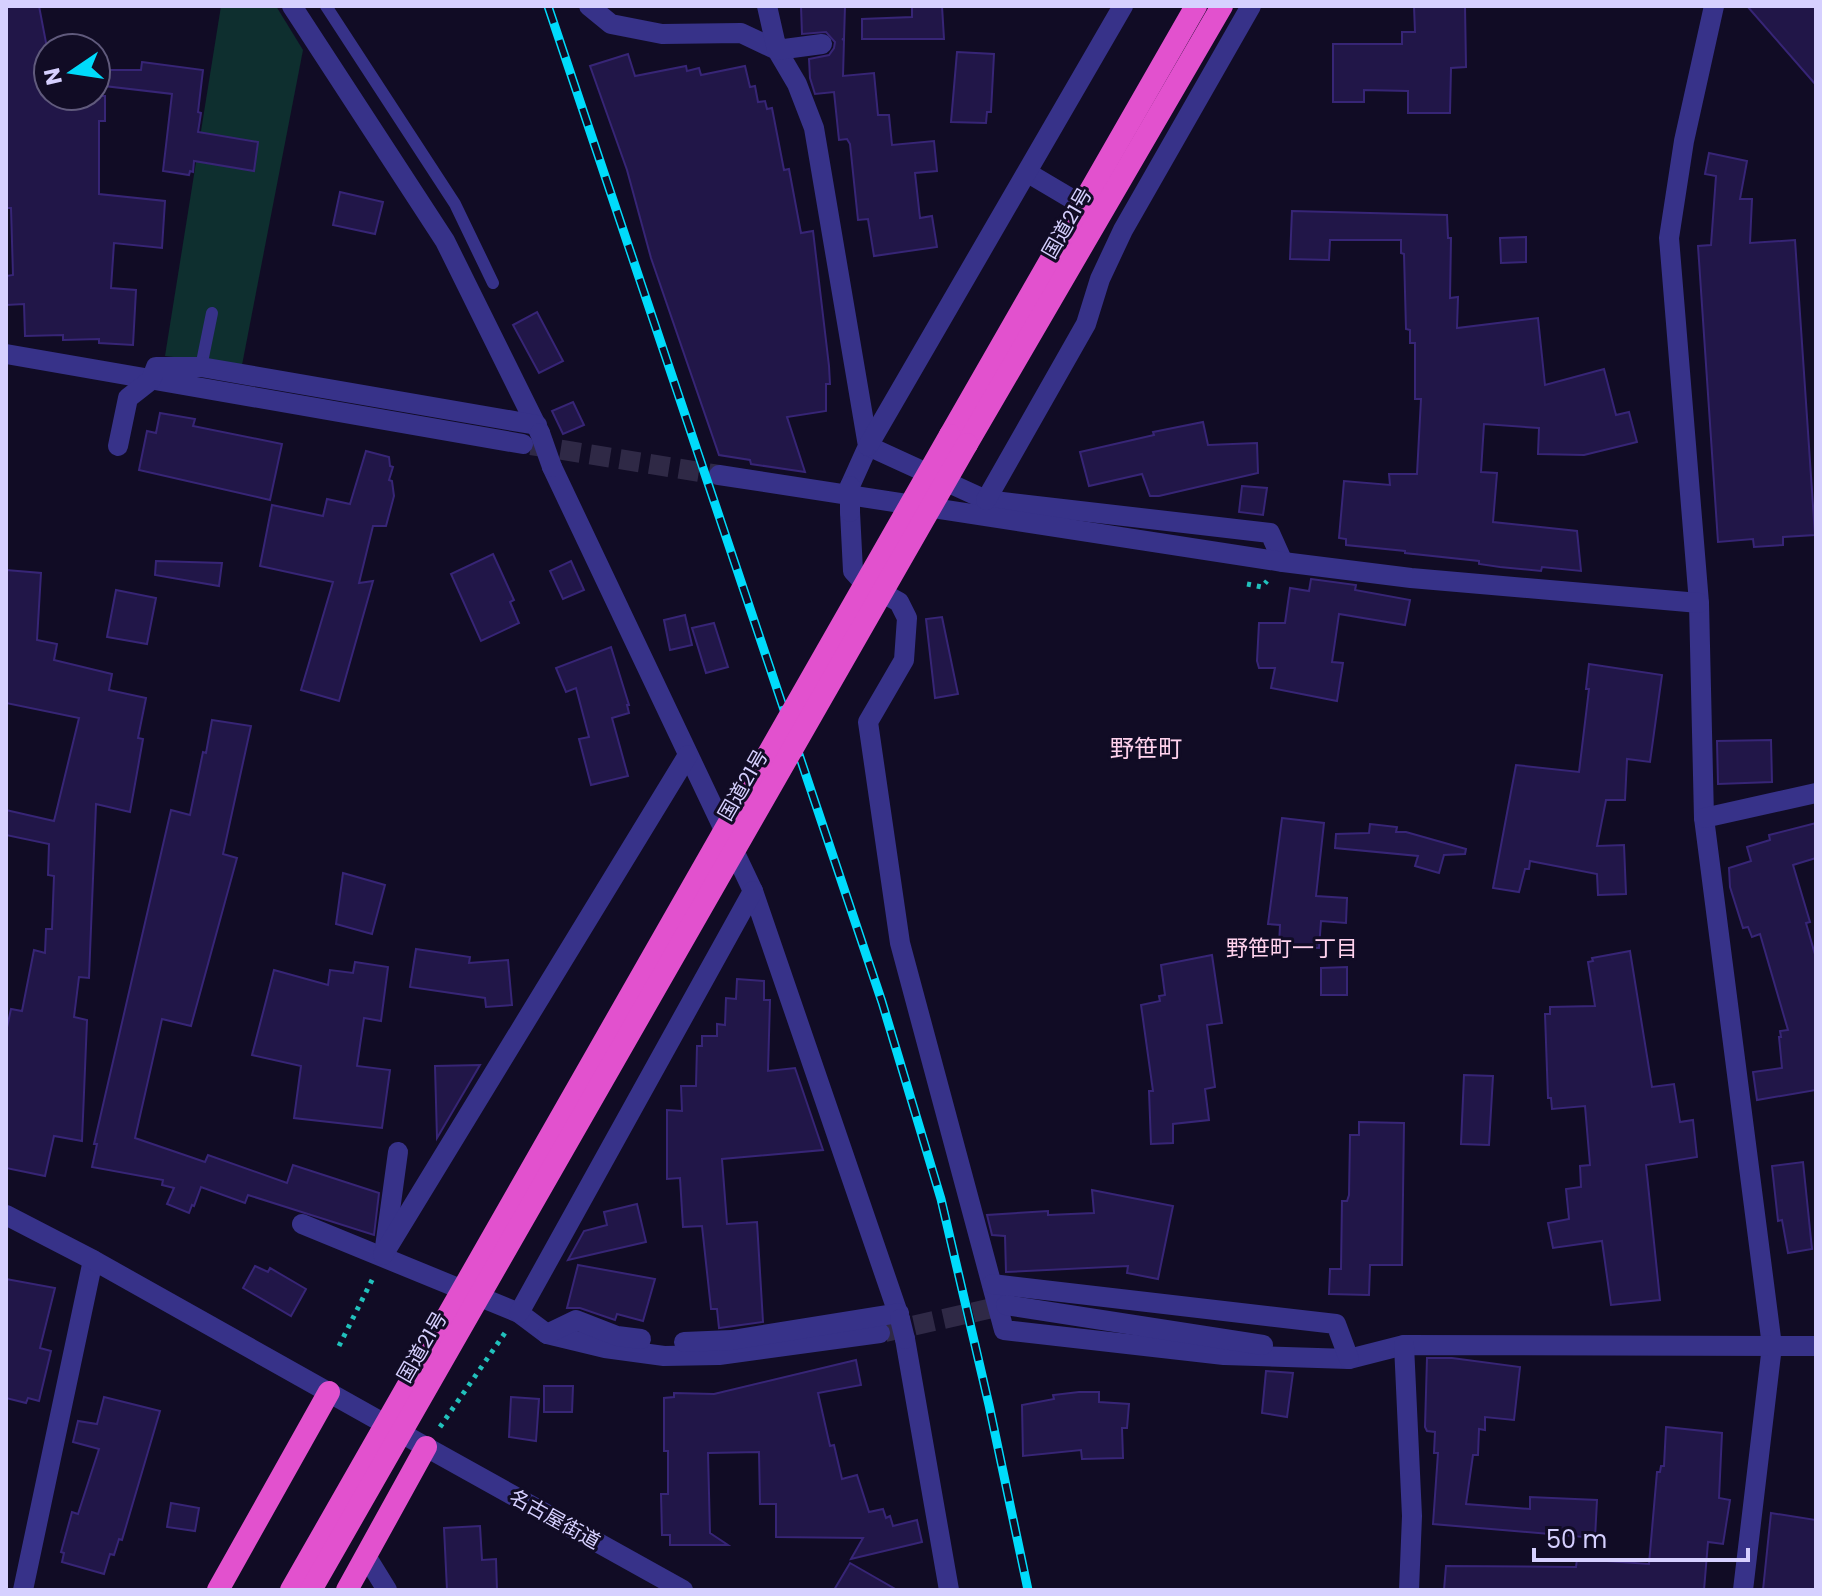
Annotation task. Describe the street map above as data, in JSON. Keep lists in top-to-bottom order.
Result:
{
  "streets": {
    "highway": ["国道21号"],
    "street": ["名古屋街道"]
  },
  "districts": ["野笹町", "野笹町一丁目"],
  "scale_bar": "50 m",
  "north": "left"
}
